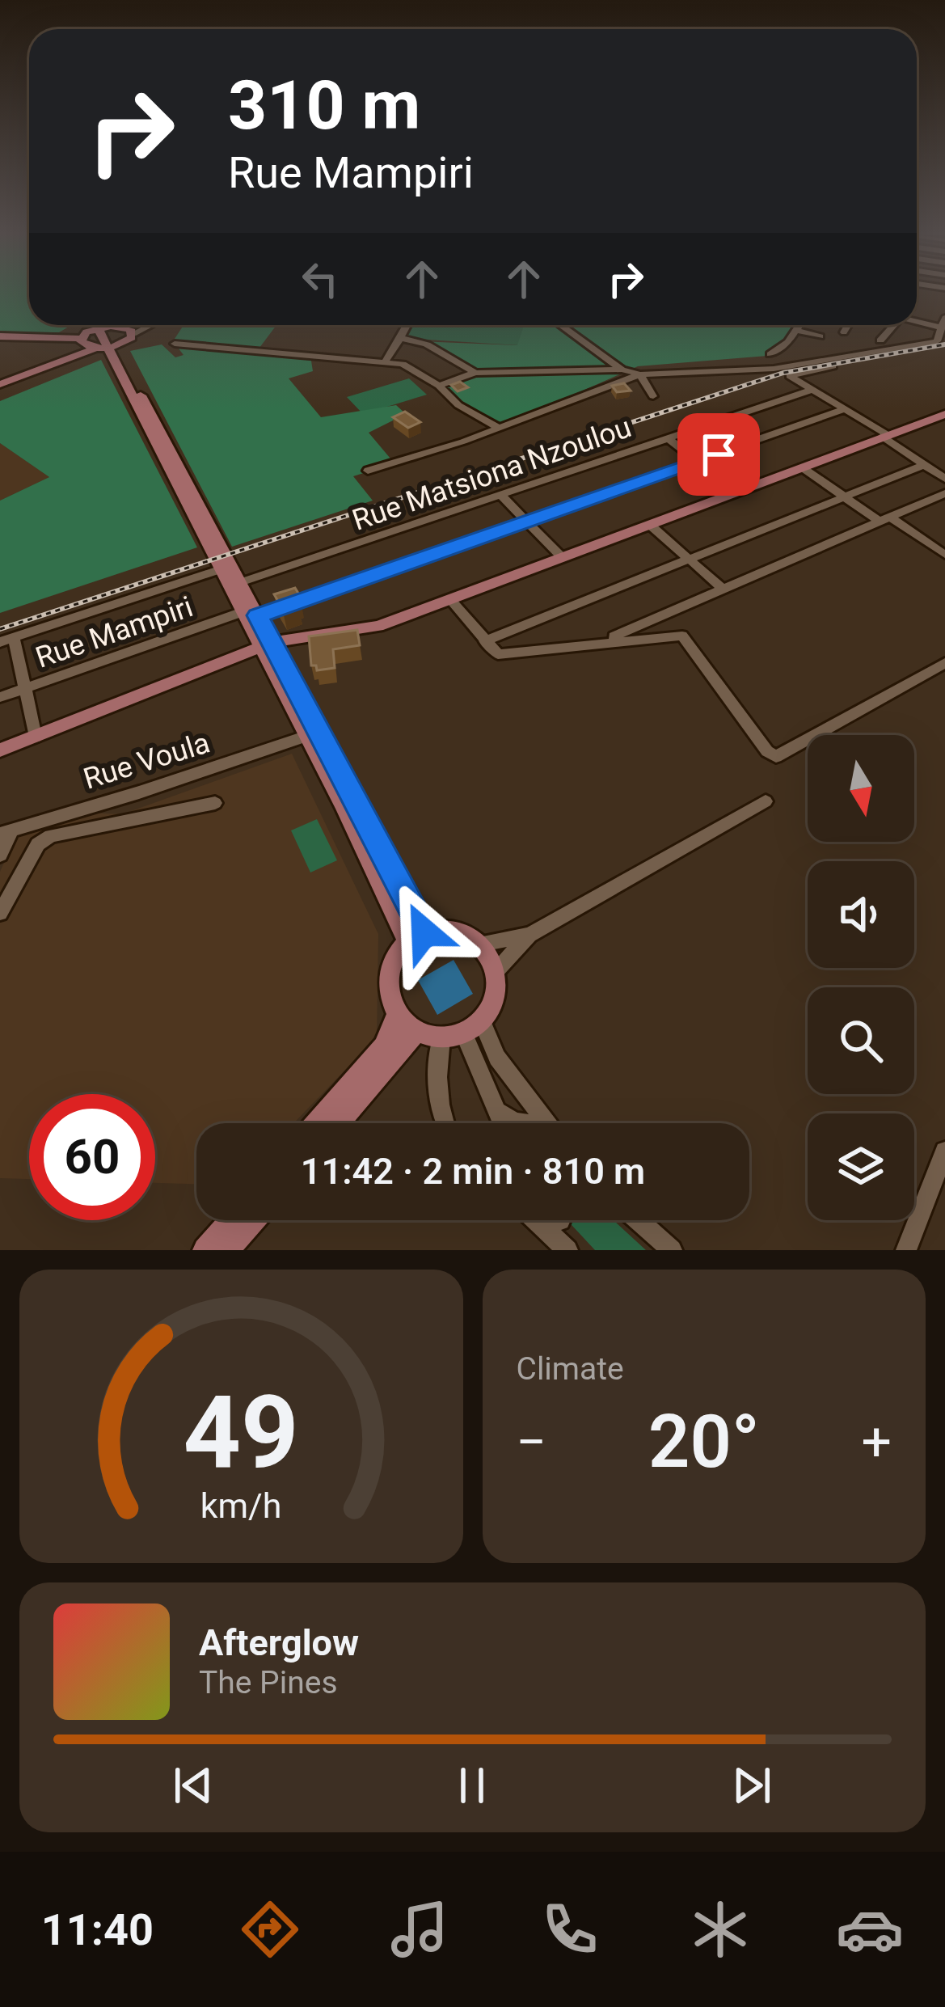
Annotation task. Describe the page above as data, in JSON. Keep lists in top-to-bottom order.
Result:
{
  "streets": {
    "street": ["Rue Matsiona Nzoulou", "Rue Mampiri", "Rue Voula"]
  },
  "north": "bottom",
  "page": {
    "turn": ["310 m", "Rue Mampiri"],
    "limit": "60",
    "trip": "11:42 · 2 min · 810 m",
    "tile": "Climate",
    "heat": ["−", "20°", "+"],
    "song": ["Afterglow", "The Pines"],
    "tabs": "11:40",
    "gauge": ["49", "km/h"]
  }
}
